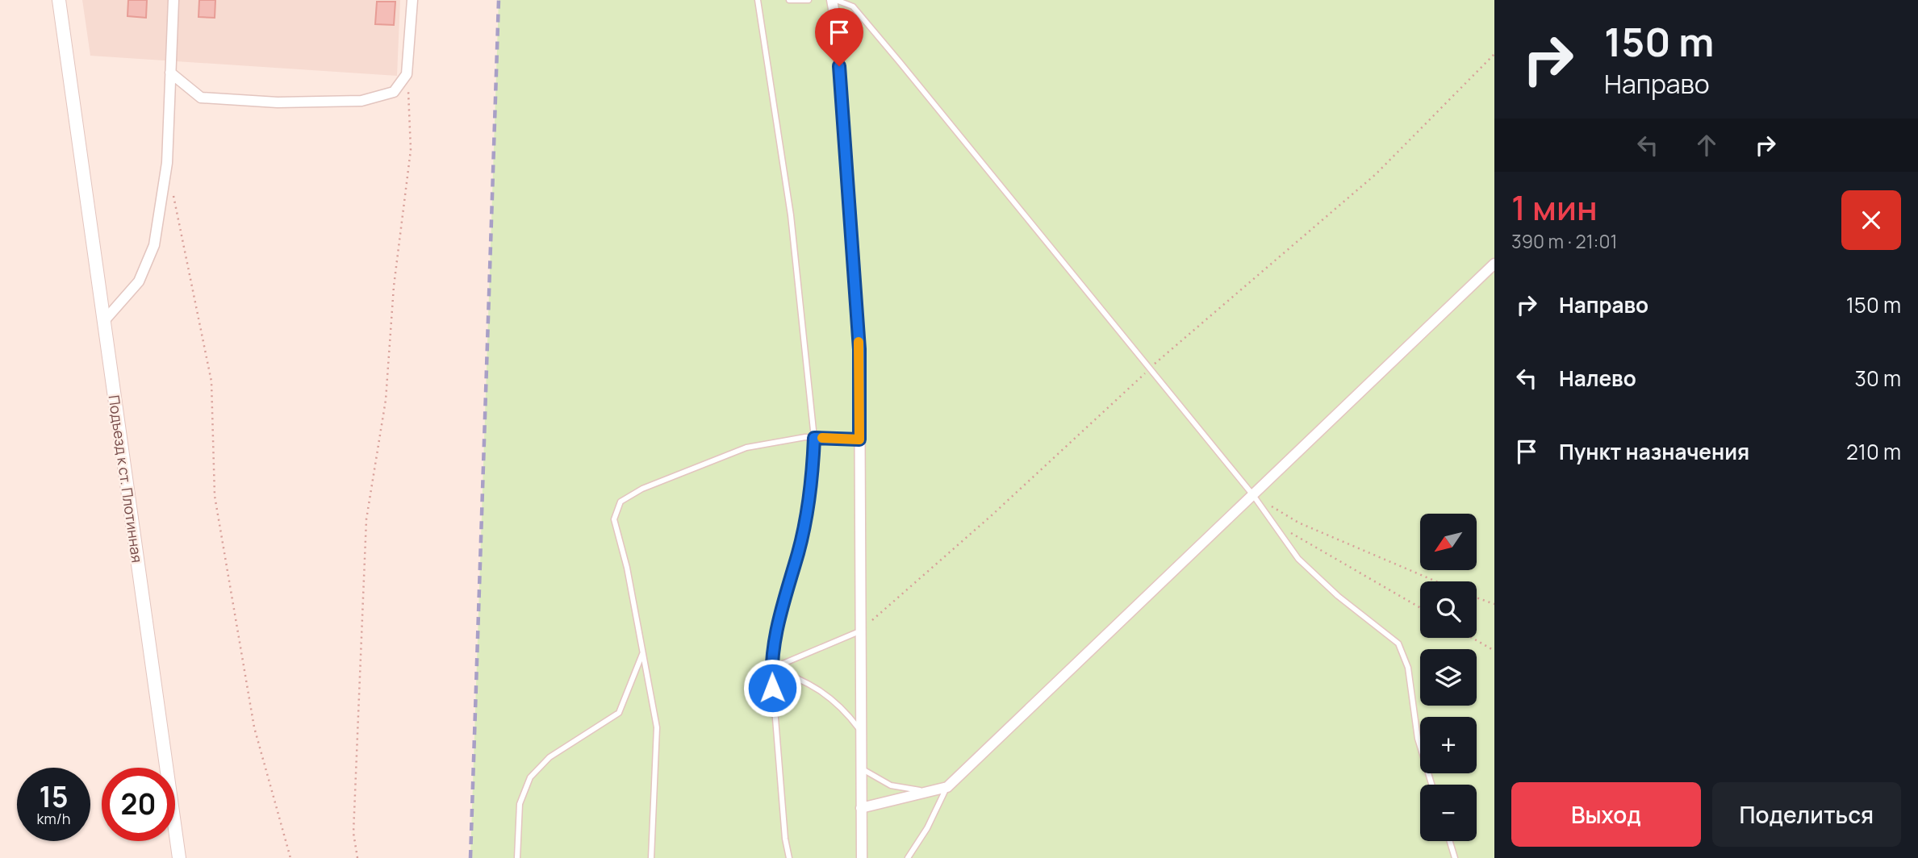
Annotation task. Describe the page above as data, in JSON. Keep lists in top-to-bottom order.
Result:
{
  "streets": {
    "street": ["Подъезд к ст. Плотинная"]
  },
  "north": "bottom left",
  "page": {
    "turn": ["150 m", "Направо"],
    "heading": ["1 мин", "390 m · 21:01"],
    "list": [
      {
        "name": "Направо",
        "value": "150 m"
      },
      {
        "name": "Налево",
        "value": "30 m"
      },
      {
        "name": "Пункт назначения",
        "value": "210 m"
      }
    ],
    "map_buttons": ["+", "−"],
    "speed": "15 km/h",
    "limit": "20",
    "buttons": ["Выход", "Поделиться"]
  }
}
